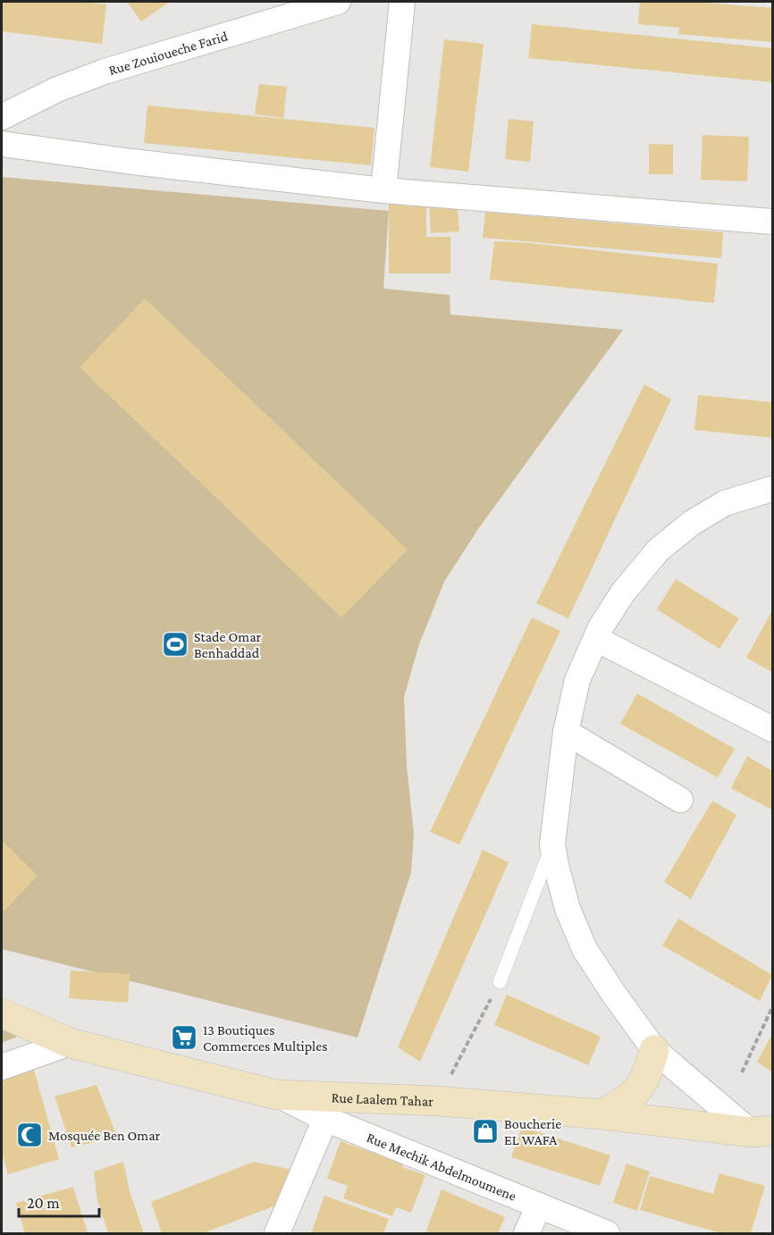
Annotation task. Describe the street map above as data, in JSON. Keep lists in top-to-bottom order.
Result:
{
  "streets": {
    "main road": ["Rue Laalem Tahar"],
    "street": ["Rue Zouioueche Farid", "Rue Mechik Abdelmoumene"]
  },
  "crossings": [
    ["Rue Laalem Tahar", "Rue Mechik Abdelmoumene"]
  ],
  "places": {
    "sports": ["Stade Omar Benhaddad"],
    "supermarket": ["13 Boutiques Commerces Multiples"],
    "shop": ["Boucherie EL WAFA"],
    "mosque": ["Mosquée Ben Omar"]
  },
  "scale_bar": "20 m"
}
